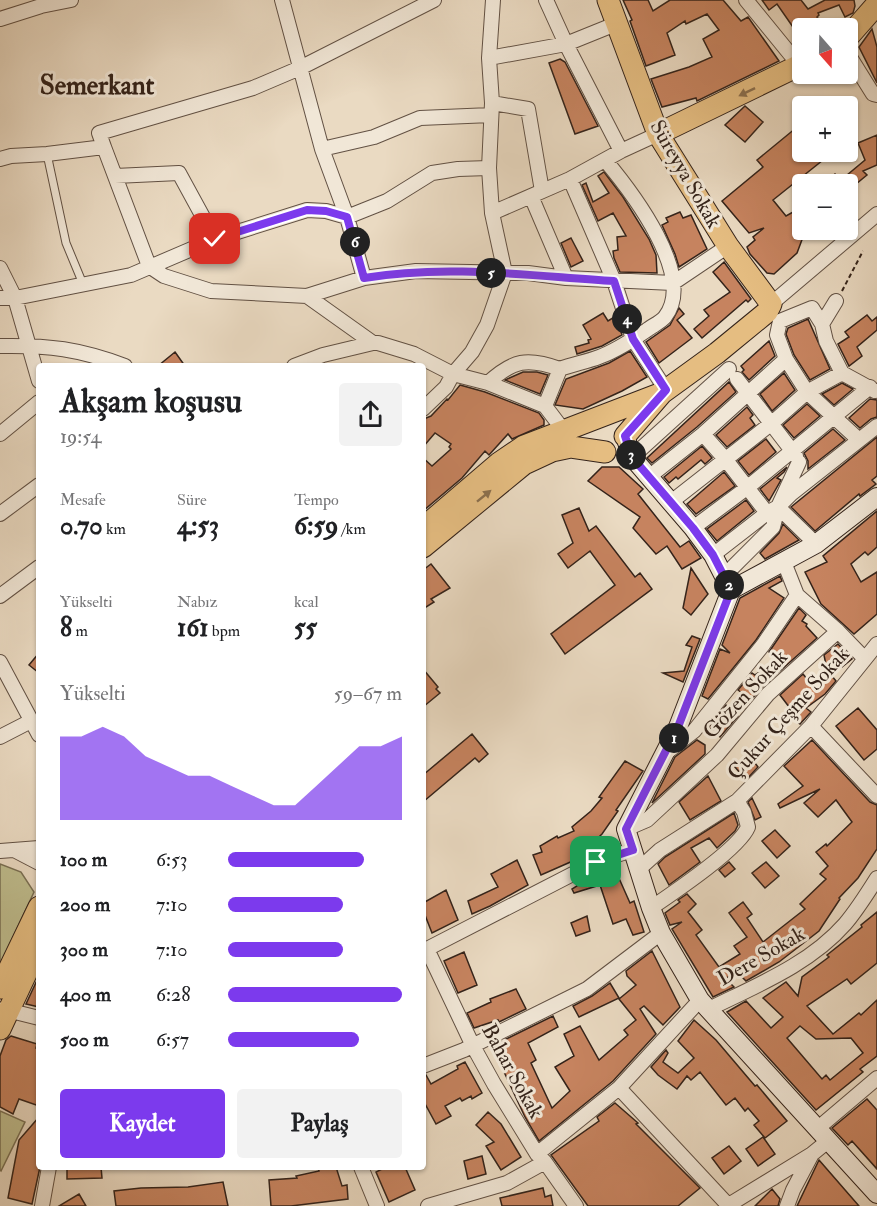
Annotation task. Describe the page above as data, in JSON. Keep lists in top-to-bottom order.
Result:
{
  "streets": {
    "main road": ["Süreyya Sokak"],
    "street": [
      "Gözen Sokak",
      "Çukur Çeşme Sokak",
      "Dere Sokak",
      "Bahar Sokak"
    ]
  },
  "districts": ["Semerkant"],
  "north": "bottom",
  "page": {
    "map_buttons": ["+", "−"],
    "pins": [
      "6",
      "5",
      "4",
      "3",
      "2",
      "1"
    ],
    "heading": ["Akşam koşusu", "19:54"],
    "stats": [
      ["Mesafe", "0.70 km"],
      ["Süre", "4:53"],
      ["Tempo", "6:59 /km"],
      ["Yükselti", "8 m"],
      ["Nabız", "161 bpm"],
      ["kcal", "55"]
    ],
    "chart": ["Yükselti", "59–67 m"],
    "list": [
      {
        "name": "100 m",
        "note": "6:53"
      },
      {
        "name": "200 m",
        "note": "7:10"
      },
      {
        "name": "300 m",
        "note": "7:10"
      },
      {
        "name": "400 m",
        "note": "6:28"
      },
      {
        "name": "500 m",
        "note": "6:57"
      }
    ],
    "buttons": ["Kaydet", "Paylaş"]
  }
}
